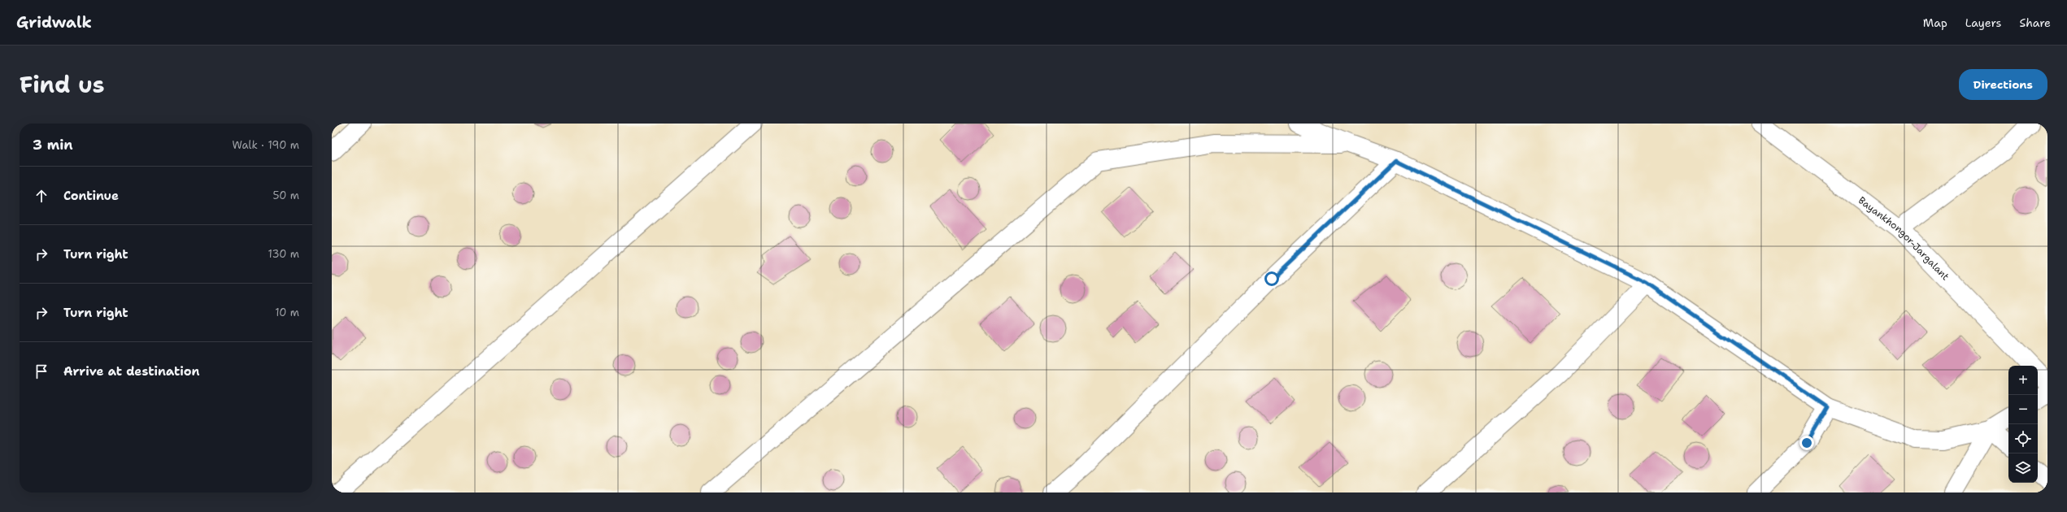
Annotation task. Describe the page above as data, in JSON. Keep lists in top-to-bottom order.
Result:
{
  "streets": {
    "street": ["Bayankhongor-Jargalant"]
  },
  "page": {
    "header": "Gridwalk",
    "nav": ["Map", "Layers", "Share"],
    "title": "Find us",
    "buttons": "Directions",
    "heading": ["3 min", "Walk · 190 m"],
    "list": [
      ["Continue", "50 m"],
      ["Turn right", "130 m"],
      ["Turn right", "10 m"],
      "Arrive at destination"
    ],
    "map_buttons": ["+", "−"]
  }
}
